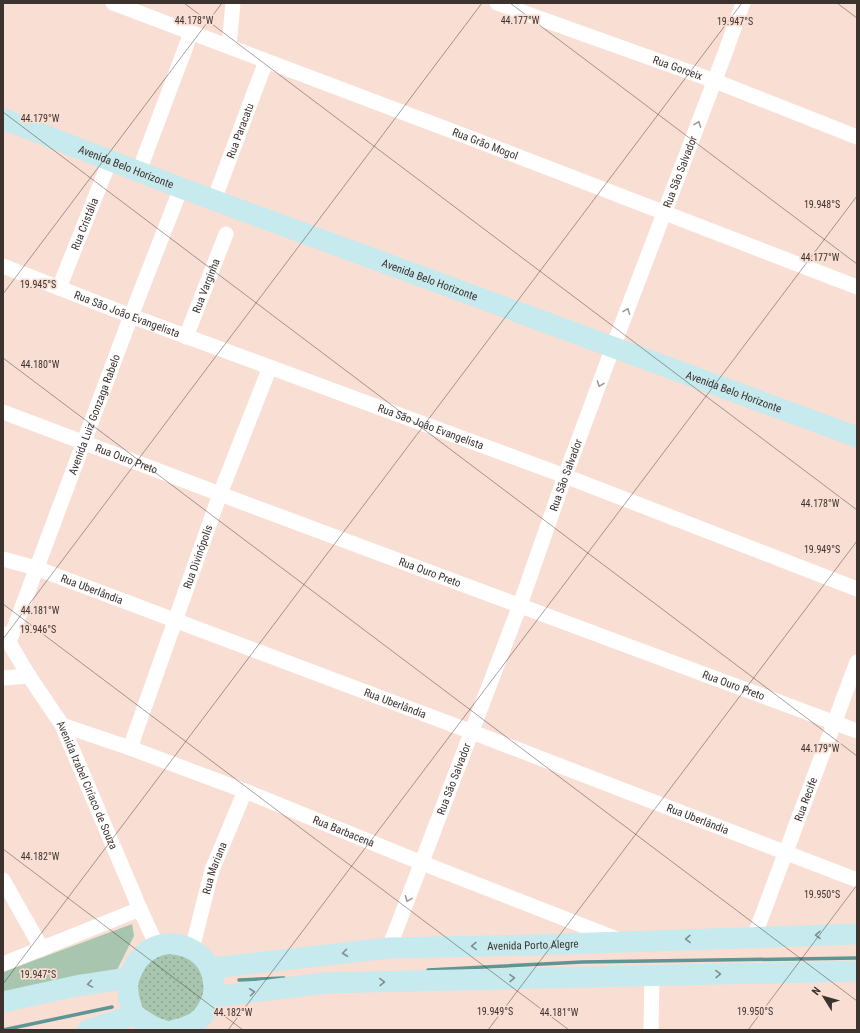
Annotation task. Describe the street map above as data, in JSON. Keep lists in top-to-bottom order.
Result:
{
  "streets": {
    "main road": ["Avenida Belo Horizonte", "Avenida Porto Alegre"],
    "street": [
      "Rua Gorceix",
      "Rua Paracatu",
      "Rua Grão Mogol",
      "Rua São Salvador",
      "Rua Cristália",
      "Rua Varginha",
      "Rua São João Evangelista",
      "Avenida Luiz Gonzaga Rabelo",
      "Rua Ouro Preto",
      "Rua Divinópolis",
      "Rua Uberlândia",
      "Avenida Izabel Ciríaco de Souza",
      "Rua Recife",
      "Rua Barbacena",
      "Rua Mariana"
    ]
  },
  "crossings": [
    ["Rua Gorceix", "Rua São Salvador"],
    ["Rua Paracatu", "Rua Grão Mogol"],
    ["Rua Paracatu", "Avenida Belo Horizonte"],
    ["Rua Grão Mogol", "Rua São Salvador"],
    ["Avenida Belo Horizonte", "Rua São Salvador"],
    ["Avenida Belo Horizonte", "Rua Cristália"],
    ["Avenida Belo Horizonte", "Avenida Luiz Gonzaga Rabelo"],
    ["Rua São Salvador", "Rua São João Evangelista"],
    ["Rua São Salvador", "Rua Ouro Preto"],
    ["Rua São Salvador", "Rua Uberlândia"],
    ["Rua São Salvador", "Rua Barbacena"],
    ["Rua São Salvador", "Avenida Porto Alegre"],
    ["Rua Cristália", "Rua São João Evangelista"],
    ["Rua Varginha", "Rua São João Evangelista"],
    ["Rua São João Evangelista", "Avenida Luiz Gonzaga Rabelo"],
    ["Rua São João Evangelista", "Rua Divinópolis"],
    ["Avenida Luiz Gonzaga Rabelo", "Rua Ouro Preto"],
    ["Avenida Luiz Gonzaga Rabelo", "Rua Uberlândia"],
    ["Avenida Luiz Gonzaga Rabelo", "Avenida Izabel Ciríaco de Souza"],
    ["Rua Ouro Preto", "Rua Divinópolis"],
    ["Rua Ouro Preto", "Rua Recife"],
    ["Rua Divinópolis", "Rua Uberlândia"],
    ["Rua Divinópolis", "Rua Barbacena"],
    ["Rua Uberlândia", "Rua Recife"],
    ["Avenida Izabel Ciríaco de Souza", "Rua Barbacena"],
    ["Rua Recife", "Avenida Porto Alegre"],
    ["Rua Barbacena", "Rua Mariana"],
    ["Rua Barbacena", "Avenida Porto Alegre"]
  ],
  "north": "top left",
  "coordinates": [
    "44.178°W",
    "44.177°W",
    "19.947°S",
    "44.179°W",
    "19.948°S",
    "19.945°S",
    "44.180°W",
    "19.949°S",
    "44.181°W",
    "19.946°S",
    "44.182°W",
    "19.950°S"
  ]
}
